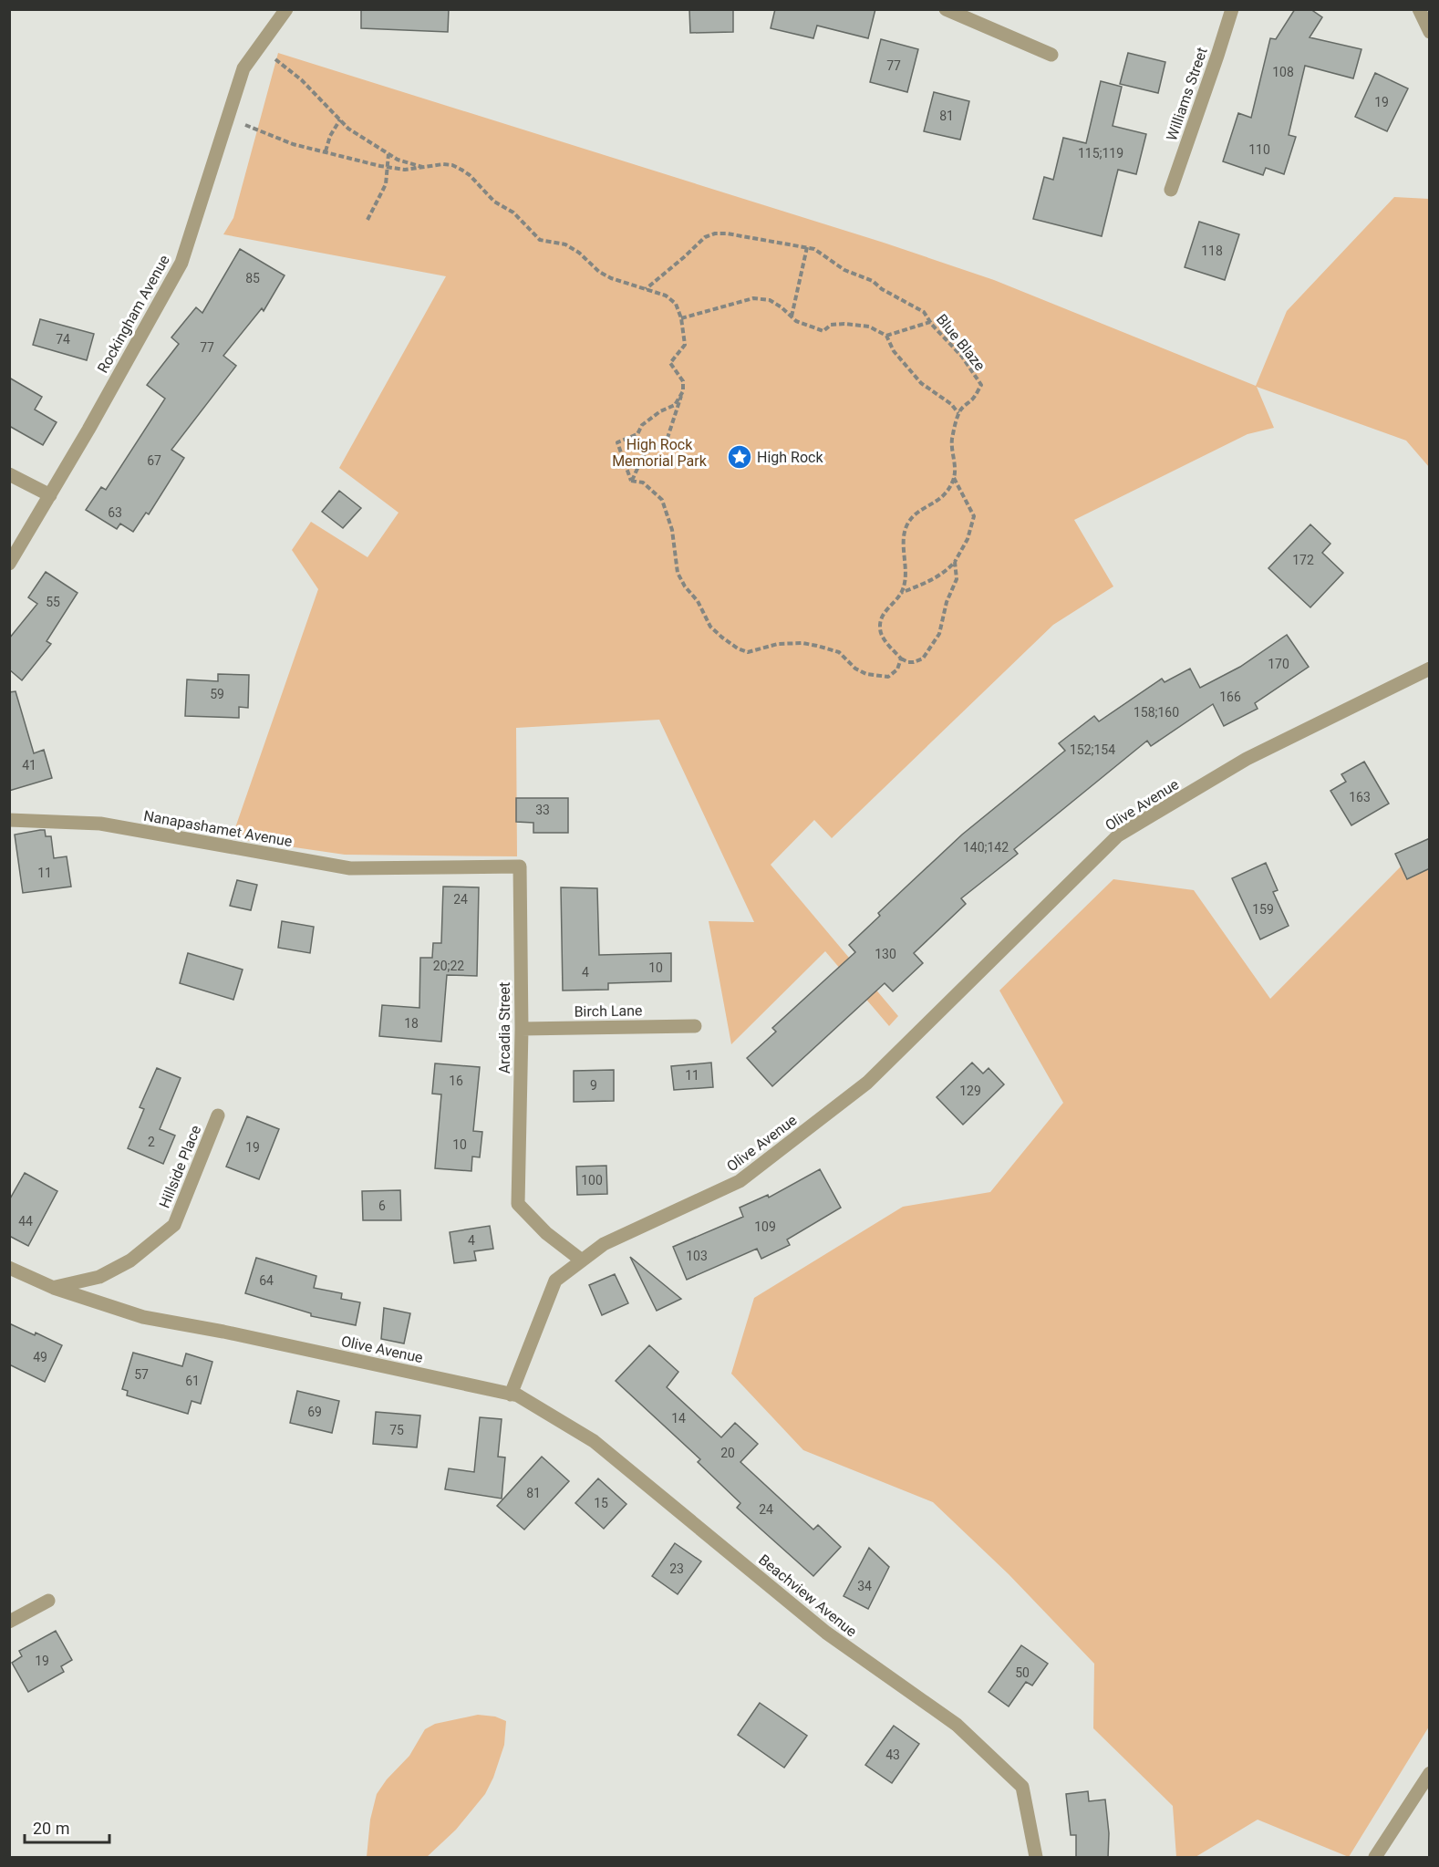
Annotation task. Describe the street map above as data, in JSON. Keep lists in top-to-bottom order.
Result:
{
  "streets": {
    "street": [
      "Williams Street",
      "Rockingham Avenue",
      "Olive Avenue",
      "Nanapashamet Avenue",
      "Birch Lane",
      "Arcadia Street",
      "Hillside Place",
      "Beachview Avenue"
    ],
    "path": ["Blue Blaze"]
  },
  "crossings": [
    ["Olive Avenue", "Arcadia Street"],
    ["Olive Avenue", "Hillside Place"],
    ["Olive Avenue", "Beachview Avenue"],
    ["Nanapashamet Avenue", "Arcadia Street"],
    ["Birch Lane", "Arcadia Street"]
  ],
  "parks": ["High Rock Memorial Park"],
  "places": {
    "place": ["High Rock"]
  },
  "house_numbers": [
    "77",
    "108",
    "19",
    "81",
    "110",
    "115;119",
    "118",
    "85",
    "74",
    "77",
    "67",
    "63",
    "172",
    "55",
    "170",
    "59",
    "166",
    "158;160",
    "152;154",
    "41",
    "163",
    "33",
    "140;142",
    "11",
    "24",
    "159",
    "130",
    "20;22",
    "10",
    "4",
    "18",
    "11",
    "16",
    "9",
    "129",
    "2",
    "10",
    "19",
    "100",
    "6",
    "44",
    "109",
    "4",
    "103",
    "64",
    "49",
    "57",
    "61",
    "69",
    "14",
    "75",
    "20",
    "81",
    "15",
    "24",
    "23",
    "34",
    "19",
    "50",
    "43"
  ],
  "scale_bar": "20 m"
}
